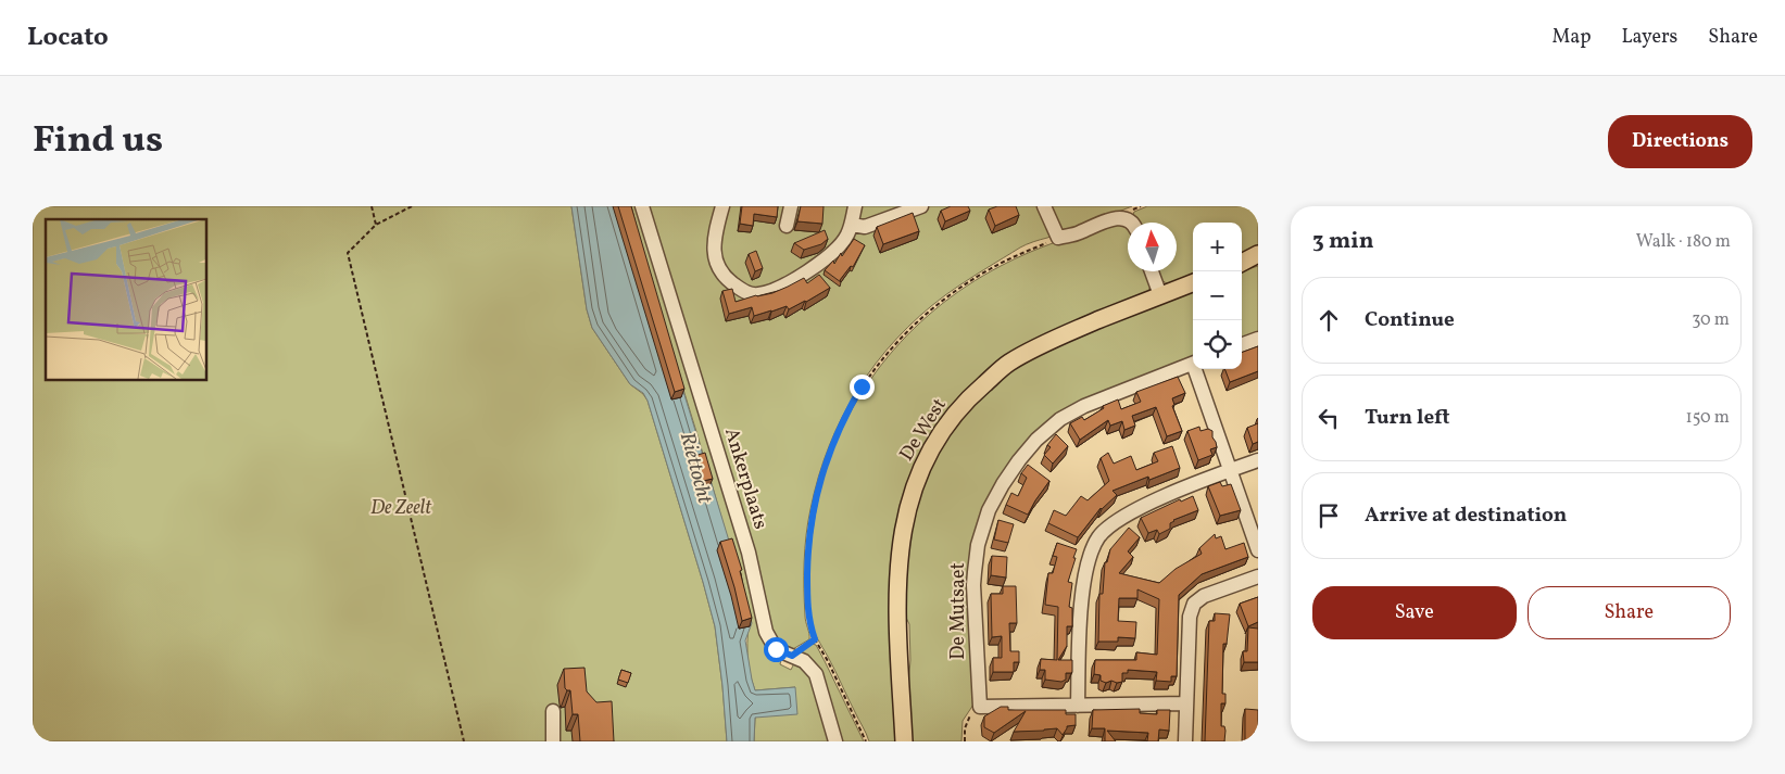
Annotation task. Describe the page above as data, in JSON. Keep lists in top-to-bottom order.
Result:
{
  "streets": {
    "main road": ["De West"],
    "street": ["Ankerplaats", "De Mutsaet"]
  },
  "water": ["Riettocht"],
  "parks": ["De Zeelt"],
  "north": "top",
  "page": {
    "header": "Locato",
    "nav": ["Map", "Layers", "Share"],
    "title": "Find us",
    "buttons": [
      "Directions",
      ["Save", "Share"]
    ],
    "heading": ["3 min", "Walk · 180 m"],
    "map_buttons": ["+", "−"],
    "list": [
      ["Continue", "30 m"],
      ["Turn left", "150 m"],
      "Arrive at destination"
    ]
  }
}
